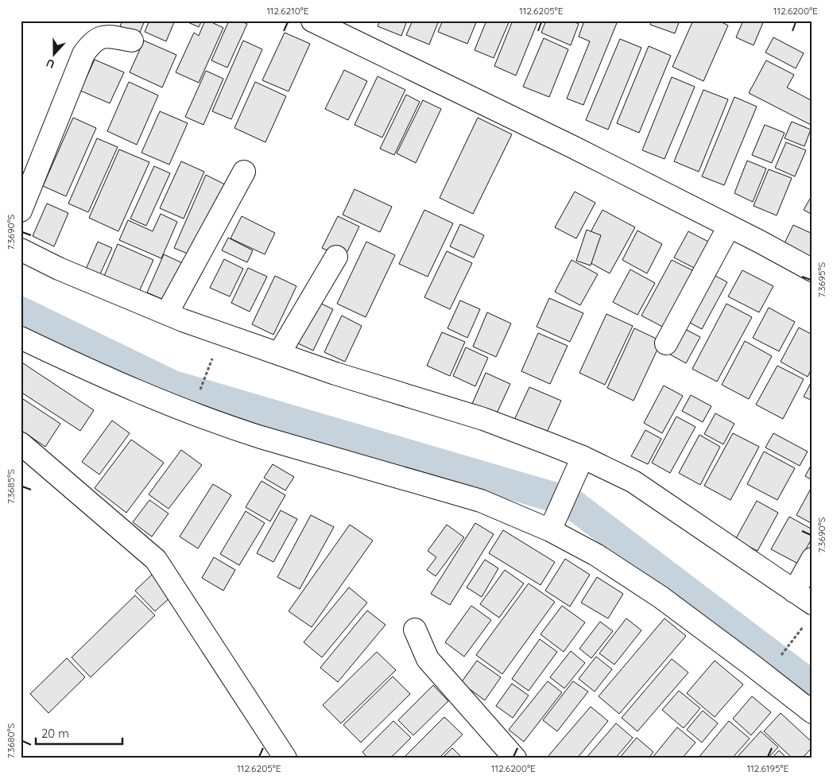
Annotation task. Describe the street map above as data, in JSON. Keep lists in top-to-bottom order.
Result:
{
  "scale_bar": "20 m",
  "north": "bottom",
  "coordinates": [
    "112.6210°E",
    "112.6205°E",
    "112.6200°E",
    "7.3690°S",
    "7.3695°S",
    "7.3685°S",
    "7.3680°S",
    "112.6195°E"
  ]
}
